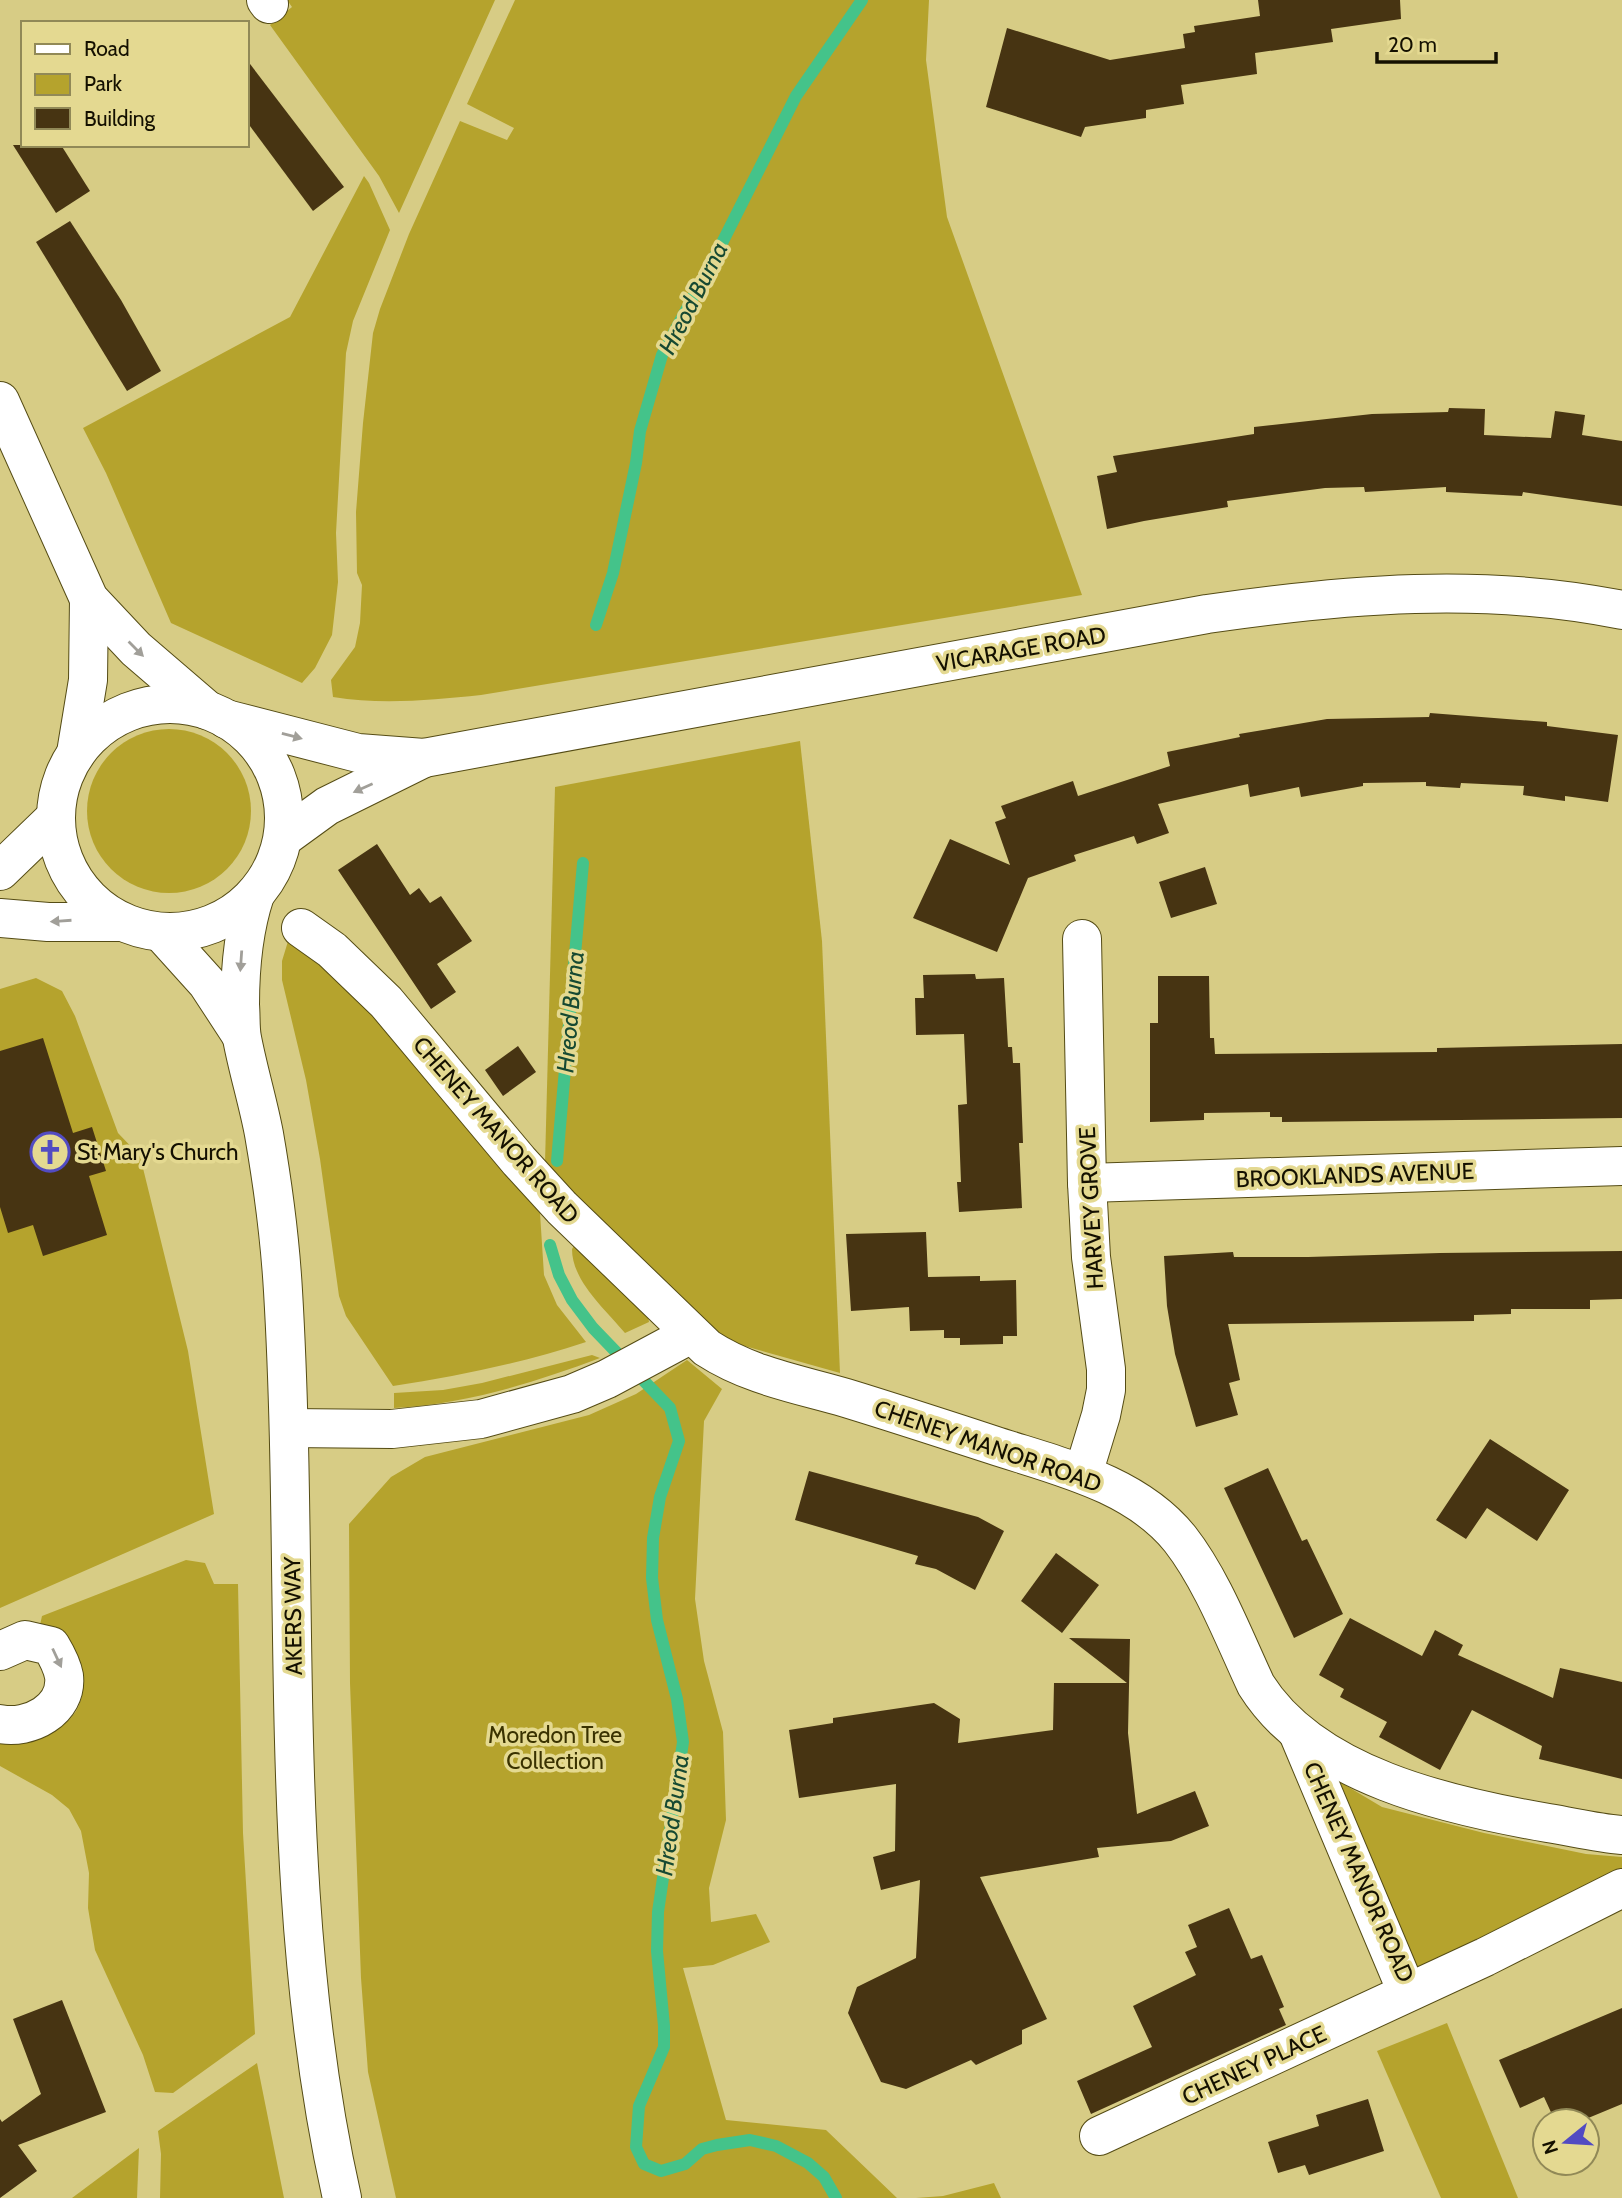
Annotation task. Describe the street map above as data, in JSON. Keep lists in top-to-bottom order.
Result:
{
  "streets": {
    "street": [
      "VICARAGE ROAD",
      "CHENEY MANOR ROAD",
      "BROOKLANDS AVENUE",
      "HARVEY GROVE",
      "AKERS WAY",
      "CHENEY PLACE"
    ]
  },
  "crossings": [
    ["VICARAGE ROAD", "AKERS WAY"],
    ["CHENEY MANOR ROAD", "HARVEY GROVE"],
    ["CHENEY MANOR ROAD", "CHENEY PLACE"],
    ["BROOKLANDS AVENUE", "HARVEY GROVE"]
  ],
  "water": ["Hreod Burna"],
  "parks": ["Moredon Tree Collection"],
  "places": {
    "church": ["St Mary's Church"]
  },
  "legend": ["Road", "Park", "Building"],
  "scale_bar": "20 m",
  "north": "left"
}
